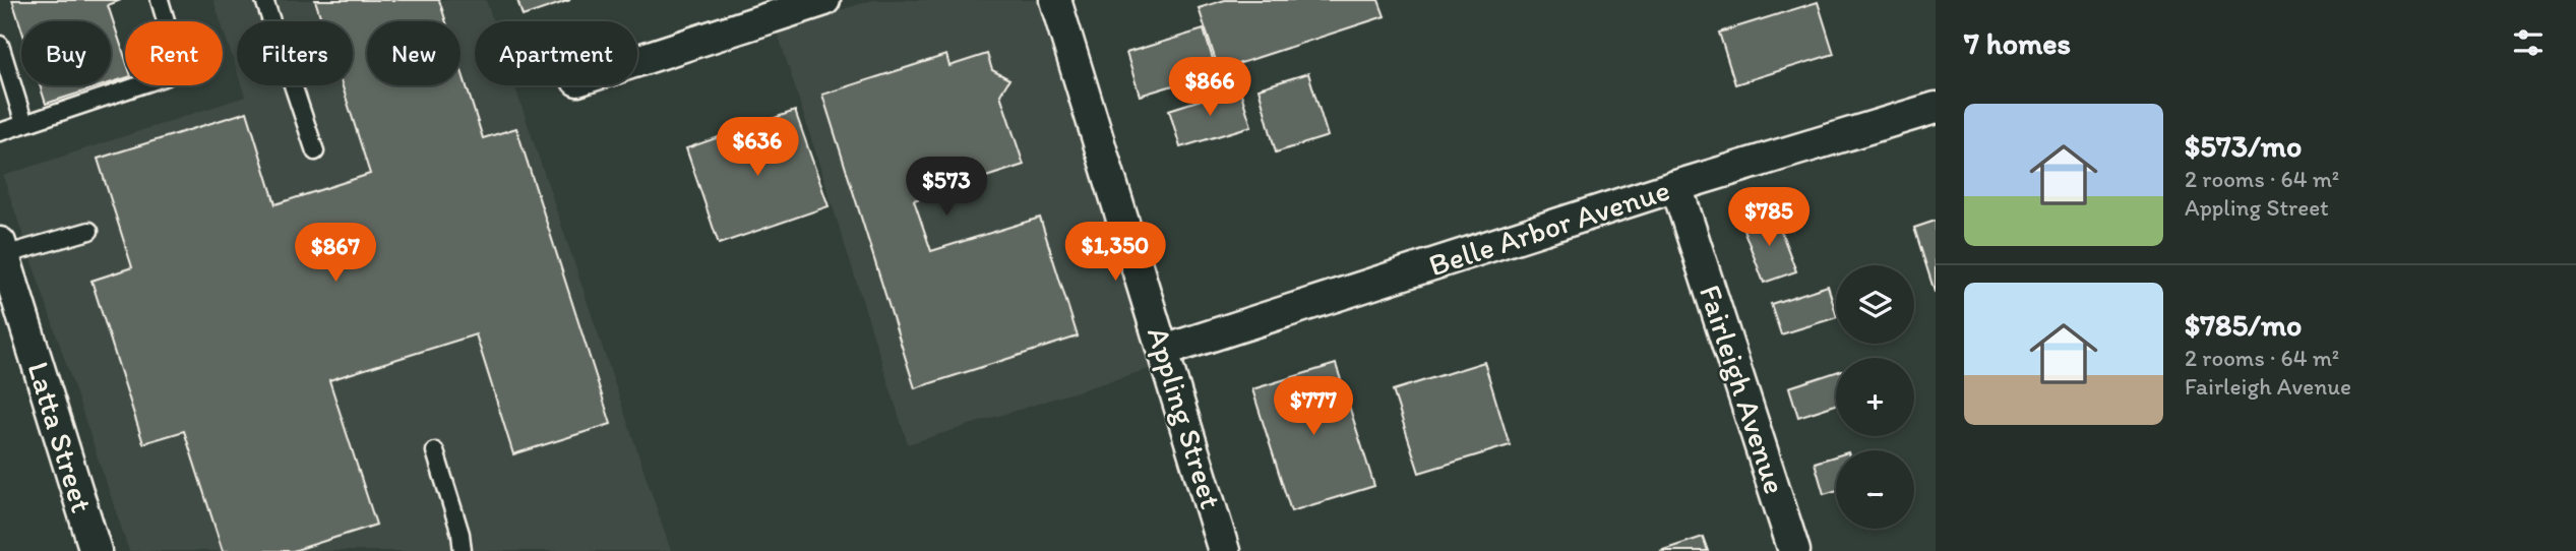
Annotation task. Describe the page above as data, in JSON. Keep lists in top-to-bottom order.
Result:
{
  "streets": {
    "street": [
      "Belle Arbor Avenue",
      "Fairleigh Avenue",
      "Appling Street",
      "Latta Street"
    ]
  },
  "crossings": [
    ["Belle Arbor Avenue", "Fairleigh Avenue"],
    ["Belle Arbor Avenue", "Appling Street"]
  ],
  "page": {
    "heading": "7 homes",
    "chip": [
      "Buy",
      "Rent",
      "Filters",
      "New",
      "Apartment"
    ],
    "price": [
      "$866",
      "$636",
      "$573",
      "$785",
      "$1,350",
      "$867",
      "$777"
    ],
    "list": [
      {
        "name": "$573/mo",
        "note": "2 rooms · 64 m² · Appling Street"
      },
      {
        "name": "$785/mo",
        "note": "2 rooms · 64 m² · Fairleigh Avenue"
      }
    ],
    "map_buttons": ["+", "−"]
  }
}
